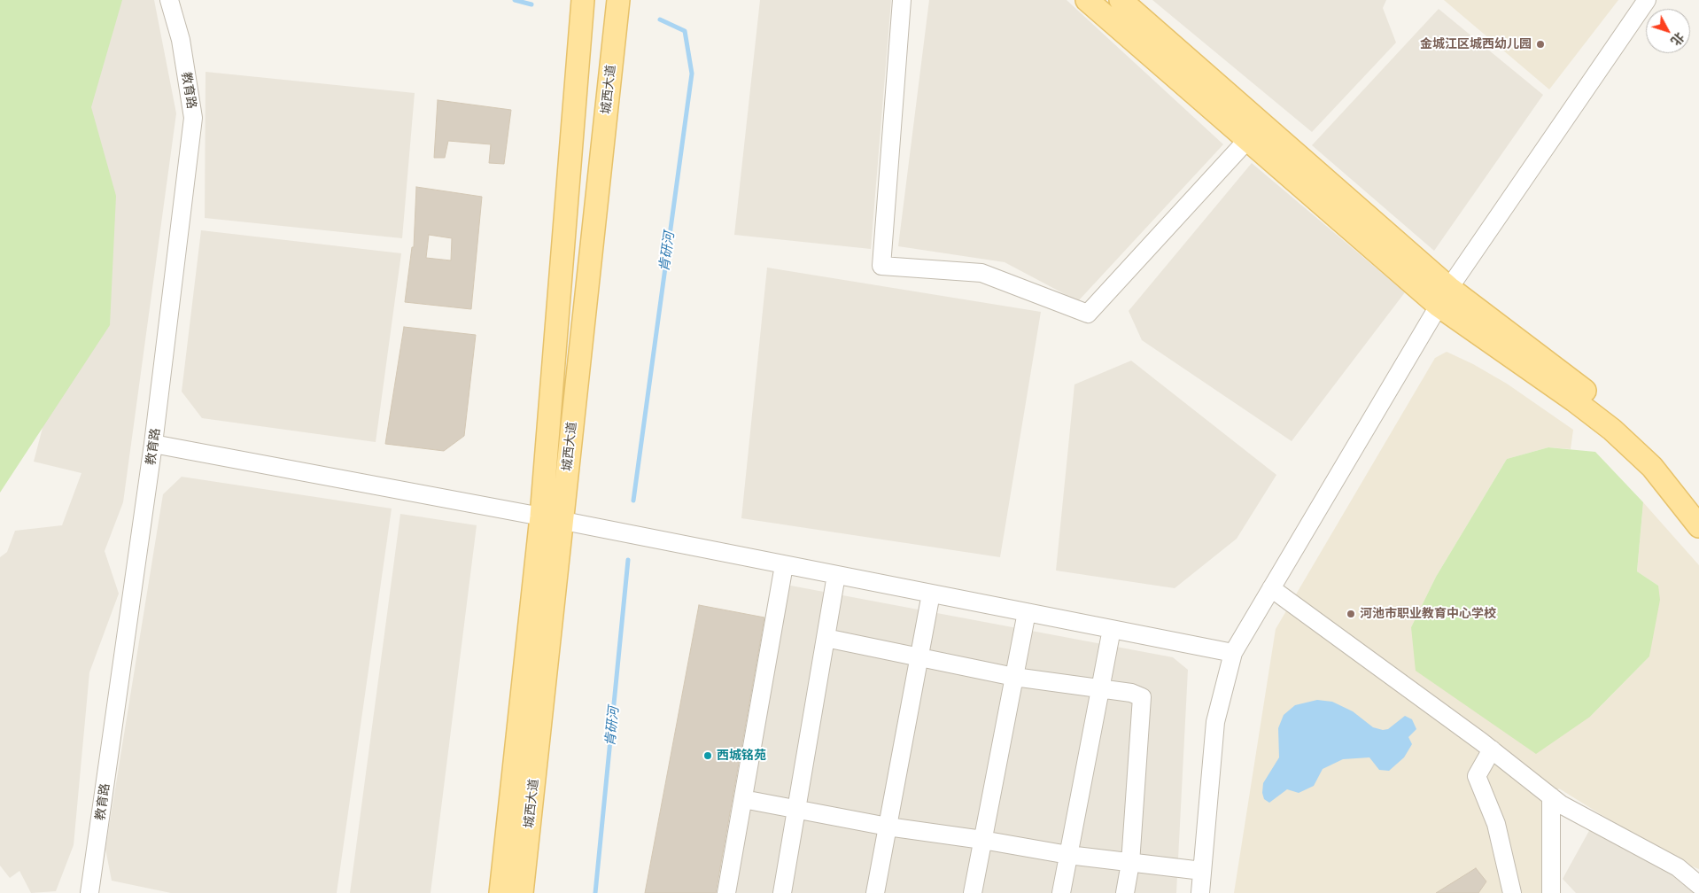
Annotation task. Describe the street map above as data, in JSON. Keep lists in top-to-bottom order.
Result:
{
  "streets": {
    "main road": ["城西大道"],
    "street": ["教育路"]
  },
  "water": ["肯研河"],
  "places": ["金城江区城西幼儿园", "河池市职业教育中心学校", "西城铭苑"],
  "north": "bottom right"
}
